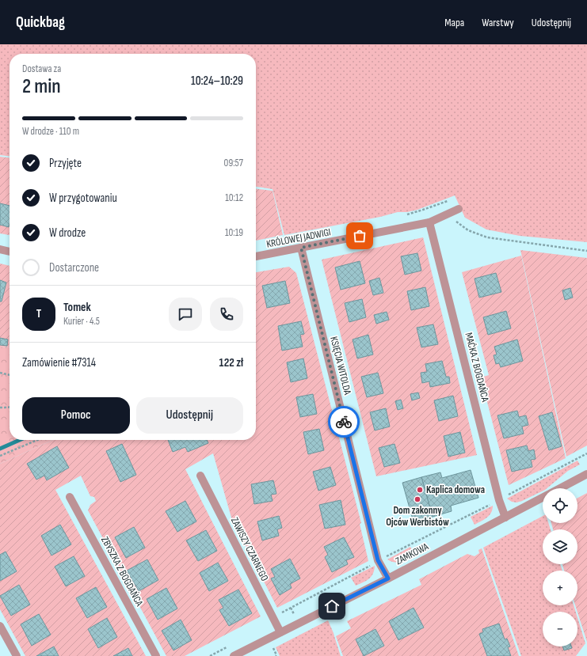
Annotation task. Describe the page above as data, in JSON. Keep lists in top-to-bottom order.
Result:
{
  "streets": {
    "street": [
      "KRÓLOWEJ JADWIGI",
      "KSIĘCIA WITOLDA",
      "MAĆKA Z BOGDAŃCA",
      "ZAWISZY CZARNEGO",
      "ZAMKOWA",
      "ZBYSZKA Z BOGDAŃCA"
    ]
  },
  "crossings": [
    ["KRÓLOWEJ JADWIGI", "KSIĘCIA WITOLDA"],
    ["KRÓLOWEJ JADWIGI", "MAĆKA Z BOGDAŃCA"],
    ["KSIĘCIA WITOLDA", "ZAMKOWA"],
    ["MAĆKA Z BOGDAŃCA", "ZAMKOWA"],
    ["ZAWISZY CZARNEGO", "ZAMKOWA"]
  ],
  "places": ["Kaplica domowa", "Dom zakonny Ojców Werbistów"],
  "page": {
    "header": "Quickbag",
    "nav": ["Mapa", "Warstwy", "Udostępnij"],
    "heading": ["2 min", "Dostawa za", "10:24–10:29"],
    "panel": [
      "Tomek",
      "Kurier · 4.5",
      "Zamówienie #7314",
      "122 zł"
    ],
    "bar": "W drodze · 110 m",
    "list": [
      ["Przyjęte", "09:57"],
      ["W przygotowaniu", "10:12"],
      ["W drodze", "10:19"],
      "Dostarczone"
    ],
    "round": "T",
    "buttons": ["Pomoc", "Udostępnij"],
    "map_buttons": ["+", "−"]
  }
}
